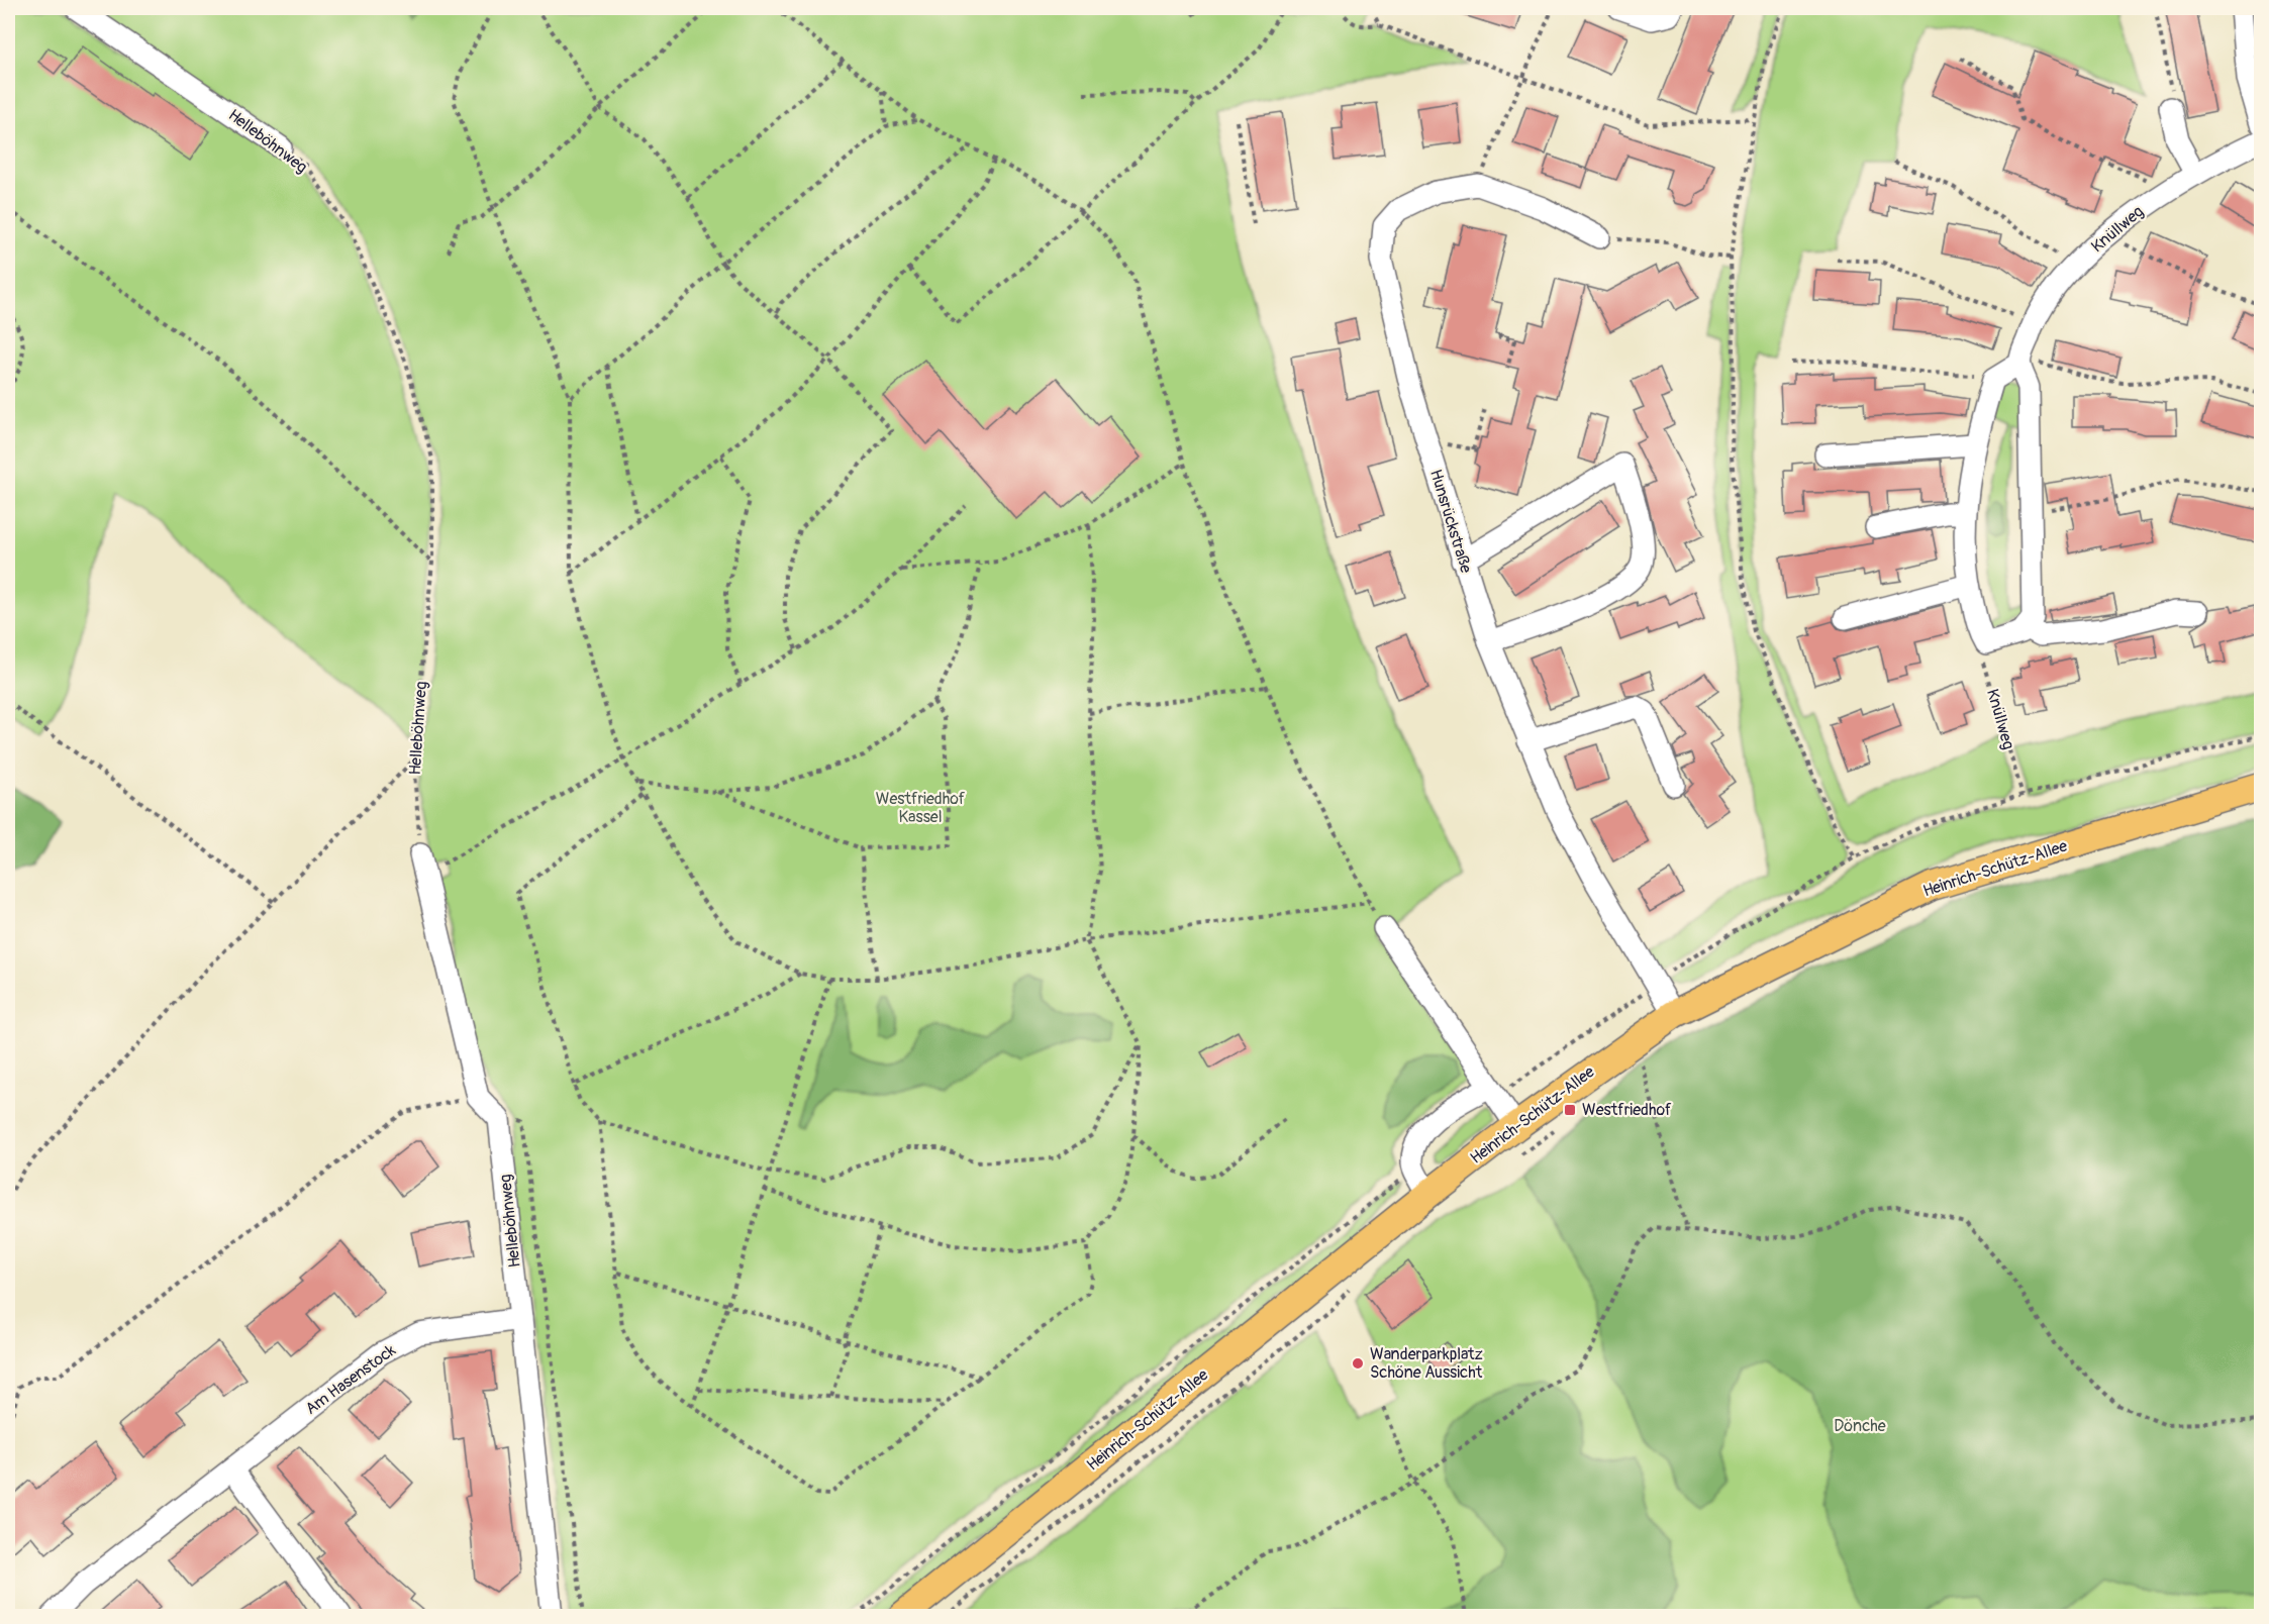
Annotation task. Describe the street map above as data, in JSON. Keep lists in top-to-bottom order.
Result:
{
  "streets": {
    "main road": ["Heinrich-Schütz-Allee"],
    "street": [
      "Helleböhnweg",
      "Knüllweg",
      "Hunsrückstraße",
      "Am Hasenstock"
    ]
  },
  "crossings": [
    ["Helleböhnweg", "Am Hasenstock"],
    ["Hunsrückstraße", "Heinrich-Schütz-Allee"]
  ],
  "parks": ["Westfriedhof Kassel", "Dönche"],
  "places": {
    "transit": ["Westfriedhof"],
    "other": ["Wanderparkplatz Schöne Aussicht"]
  }
}
